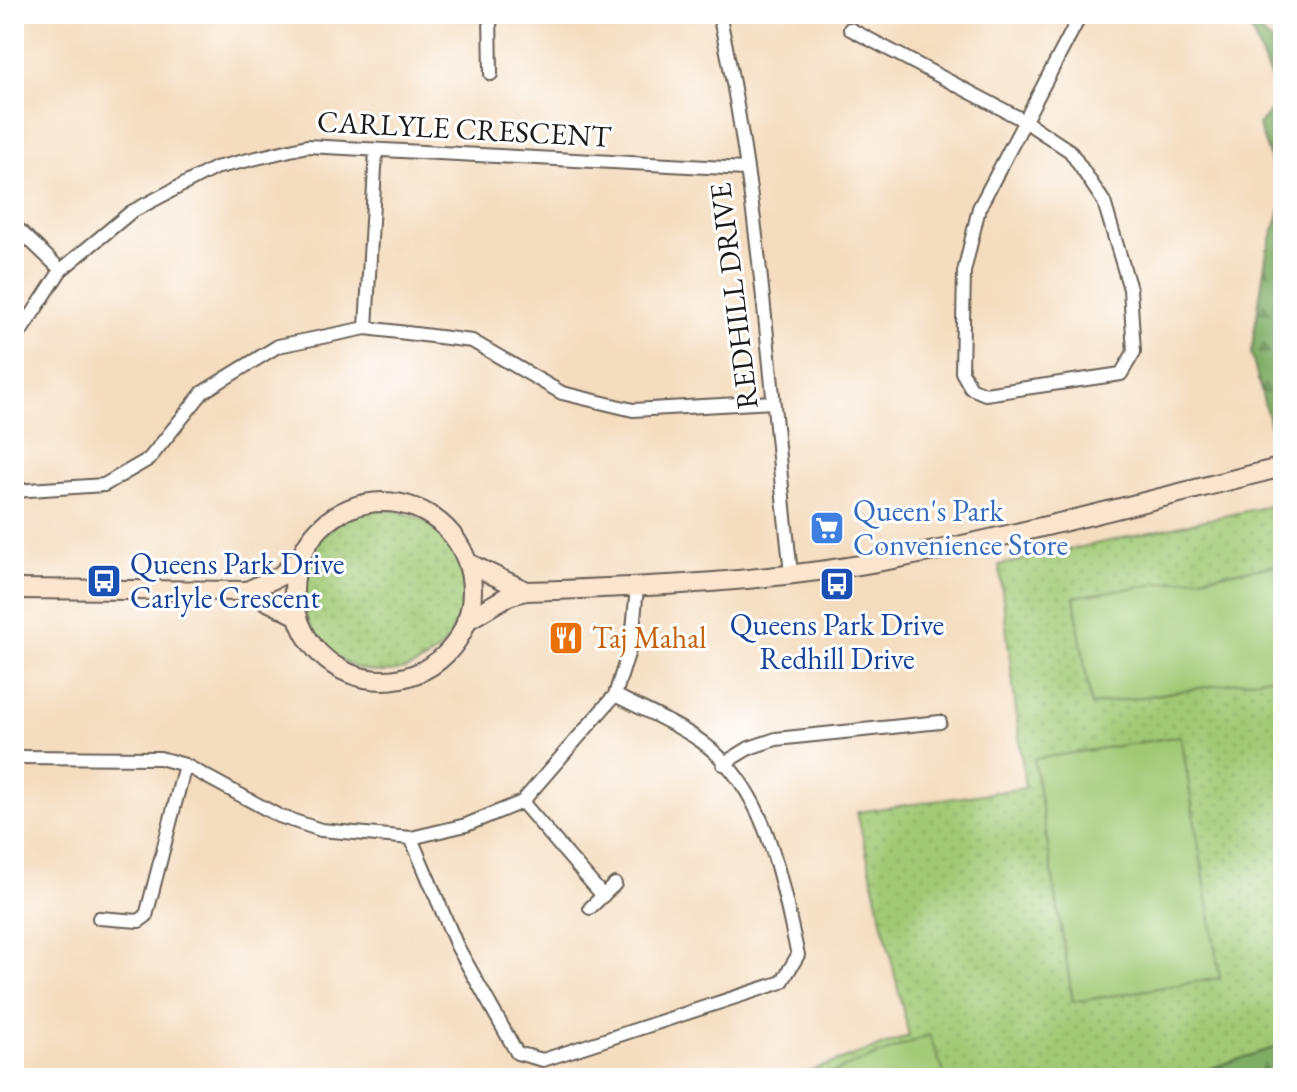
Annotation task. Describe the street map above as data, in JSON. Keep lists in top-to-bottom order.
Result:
{
  "streets": {
    "street": ["CARLYLE CRESCENT", "REDHILL DRIVE"]
  },
  "crossings": [
    ["CARLYLE CRESCENT", "REDHILL DRIVE"]
  ],
  "places": {
    "supermarket": ["Queen's Park Convenience Store"],
    "bus stop": ["Queens Park Drive Carlyle Crescent", "Queens Park Drive Redhill Drive"],
    "restaurant": ["Taj Mahal"]
  }
}
